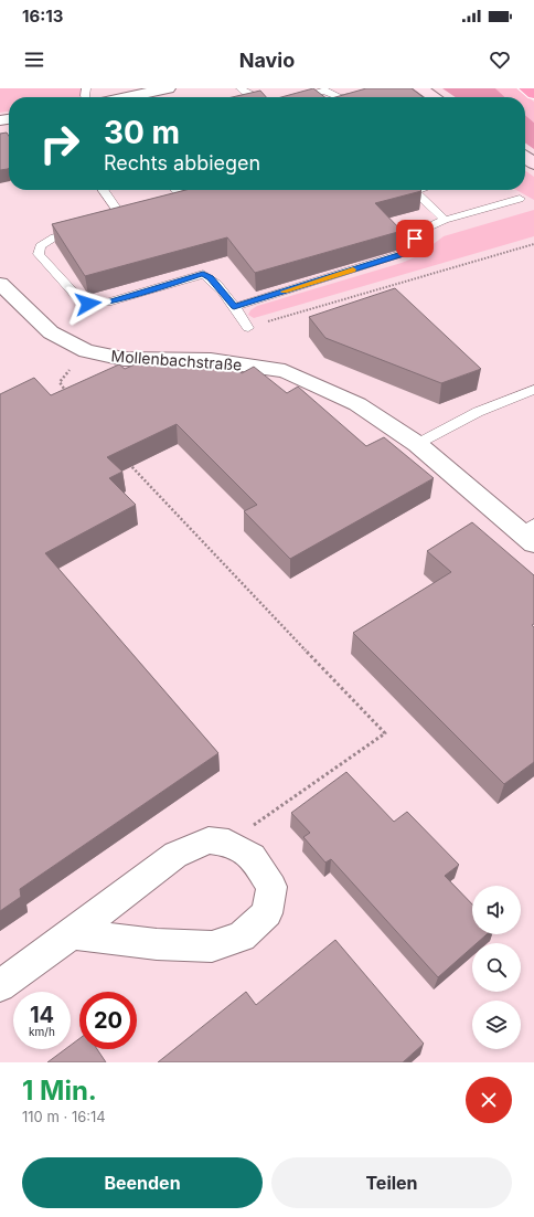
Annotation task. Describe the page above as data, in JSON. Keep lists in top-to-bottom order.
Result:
{
  "streets": {
    "street": ["Mollenbachstraße"]
  },
  "page": {
    "status": "16:13",
    "header": "Navio",
    "turn": ["30 m", "Rechts abbiegen"],
    "speed": "14 km/h",
    "limit": "20",
    "heading": ["1 Min.", "110 m · 16:14"],
    "buttons": ["Beenden", "Teilen"]
  }
}
